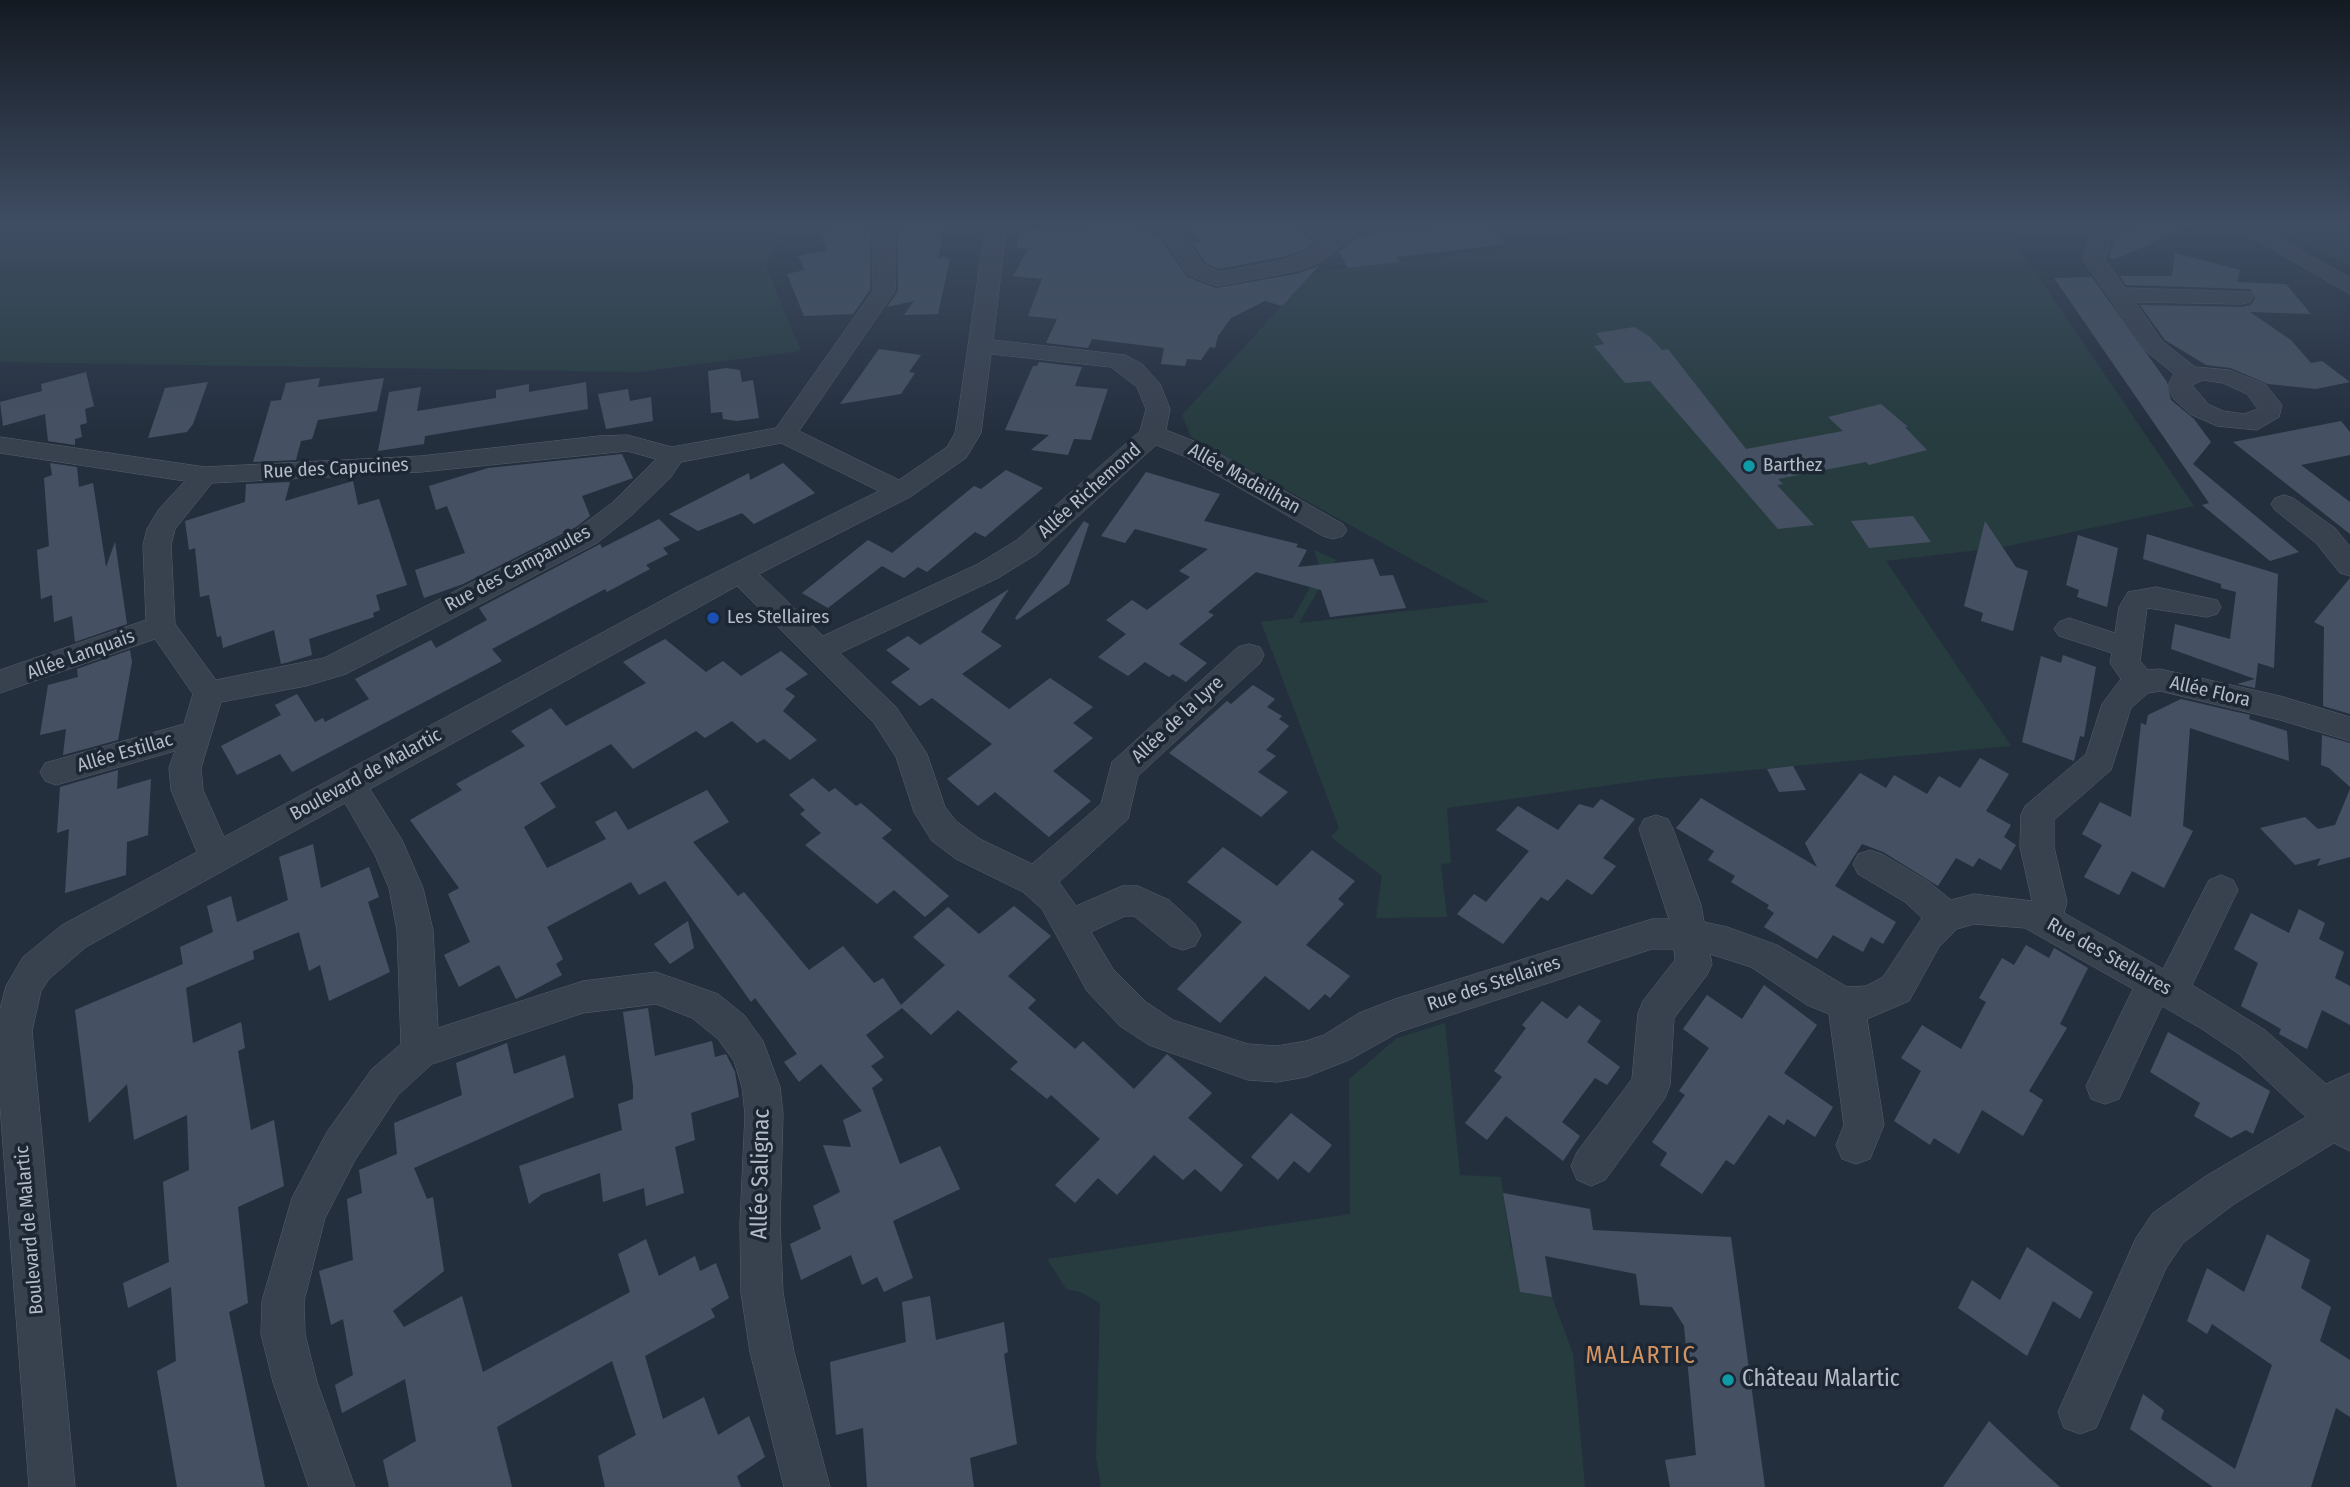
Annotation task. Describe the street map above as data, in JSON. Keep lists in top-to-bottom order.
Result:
{
  "streets": {
    "street": [
      "Rue des Capucines",
      "Allée Madailhan",
      "Allée Richemond",
      "Rue des Campanules",
      "Allée Lanquais",
      "Allée Flora",
      "Allée de la Lyre",
      "Allée Estillac",
      "Boulevard de Malartic",
      "Rue des Stellaires",
      "Allée Salignac"
    ]
  },
  "crossings": [
    ["Rue des Capucines", "Rue des Campanules"],
    ["Allée Madailhan", "Allée Richemond"],
    ["Allée Richemond", "Boulevard de Malartic"],
    ["Allée Richemond", "Rue des Stellaires"],
    ["Allée de la Lyre", "Rue des Stellaires"],
    ["Boulevard de Malartic", "Rue des Stellaires"]
  ],
  "districts": ["MALARTIC"],
  "places": ["Barthez", "Les Stellaires", "Château Malartic"]
}
